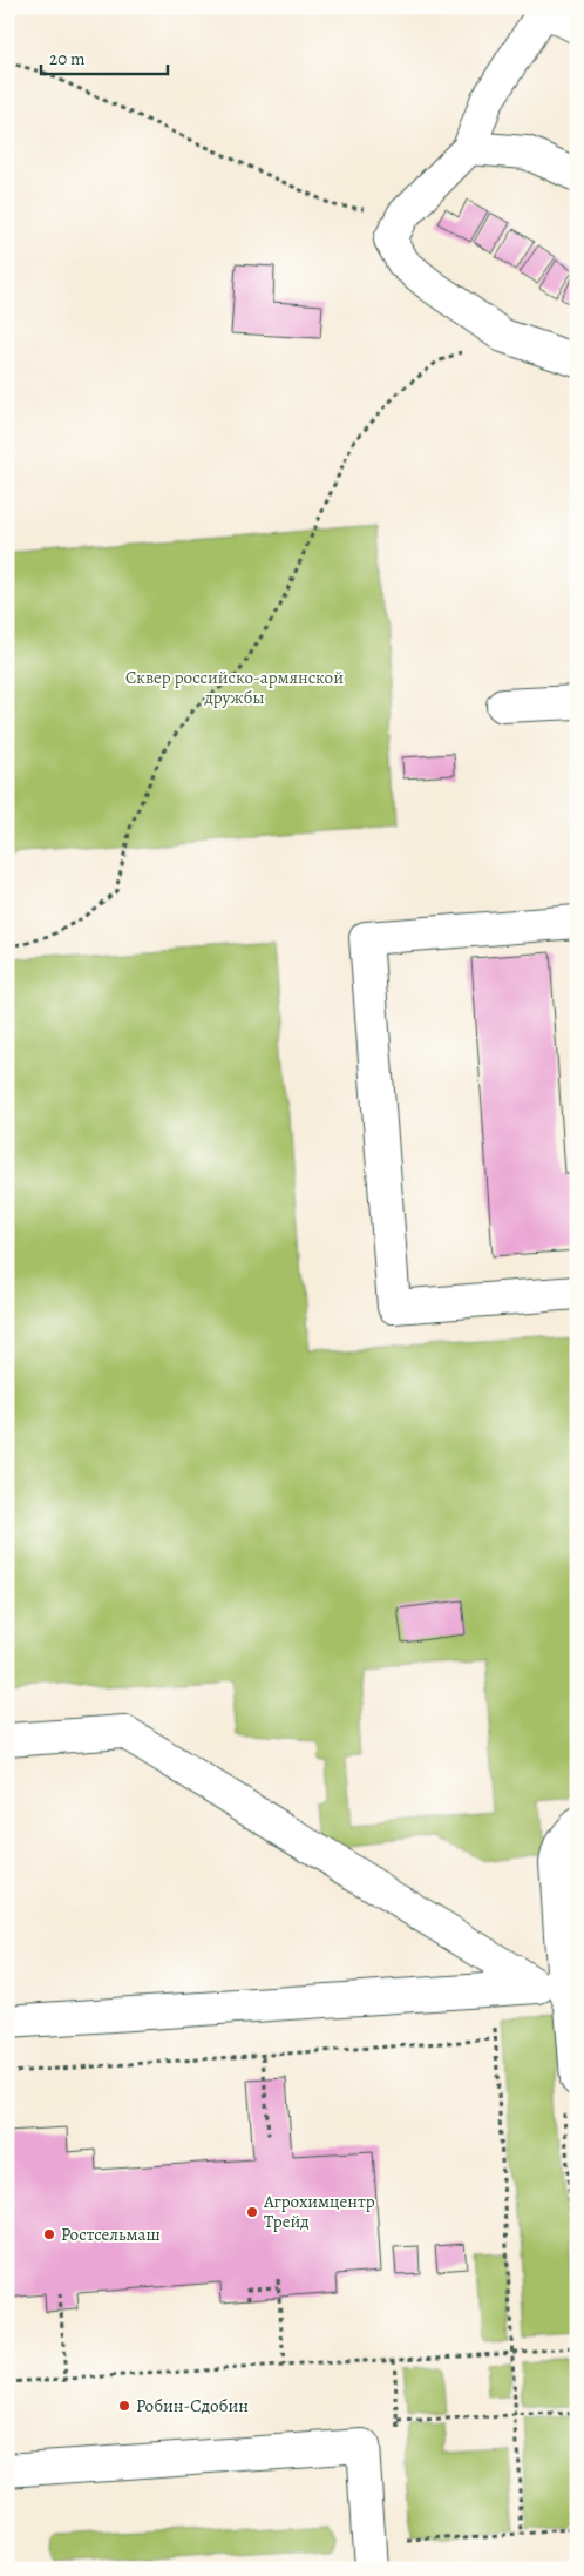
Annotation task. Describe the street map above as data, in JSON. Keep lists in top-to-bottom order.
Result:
{
  "parks": ["Сквер российско-армянской дружбы"],
  "places": ["Агрохимцентр Трейд", "Ростсельмаш", "Робин-Сдобин"],
  "scale_bar": "20 m"
}
